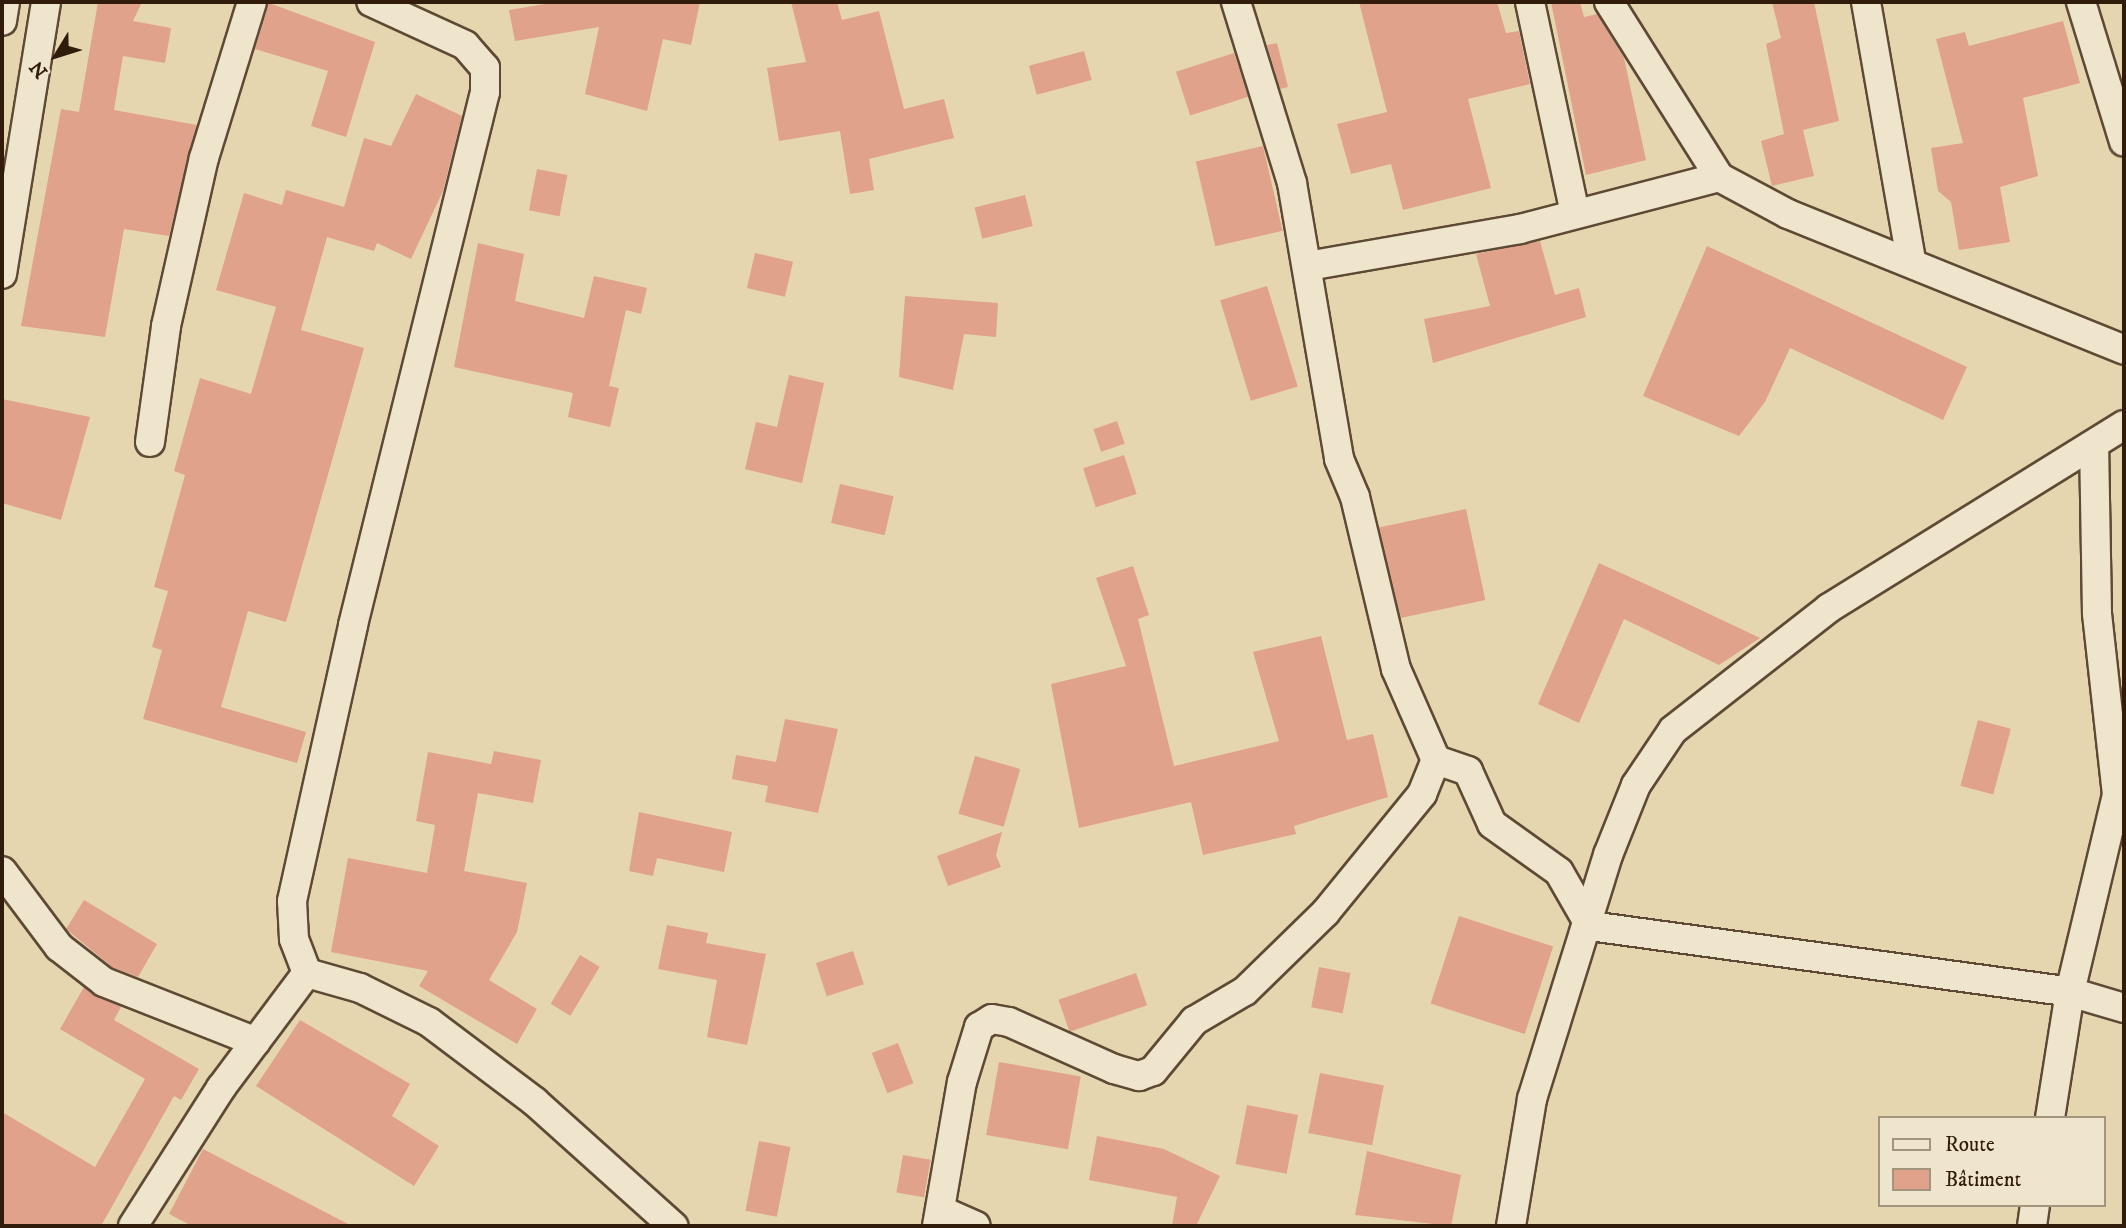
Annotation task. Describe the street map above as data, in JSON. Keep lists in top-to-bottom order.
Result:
{
  "legend": ["Route", "Bâtiment"],
  "north": "bottom left"
}
